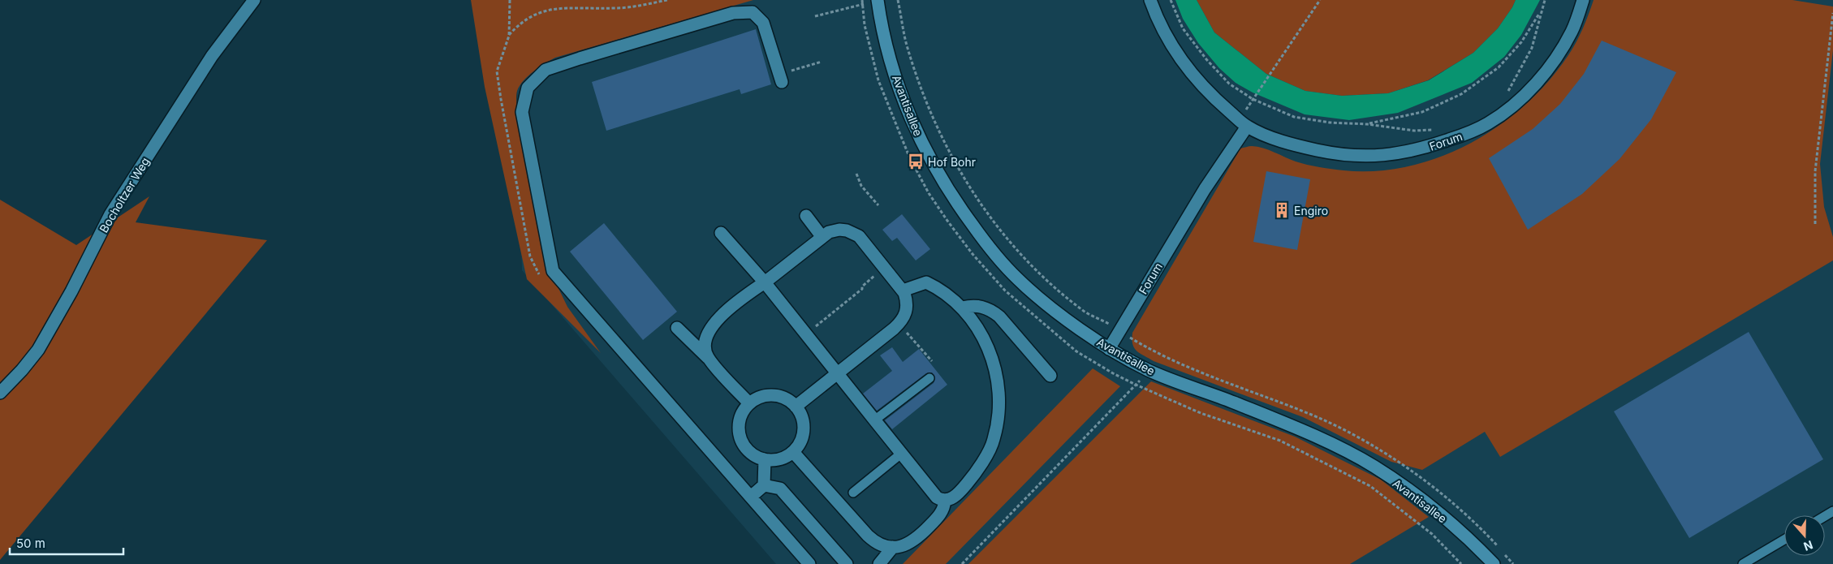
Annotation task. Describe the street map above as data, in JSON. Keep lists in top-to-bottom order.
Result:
{
  "streets": {
    "street": ["Avantisallee", "Forum", "Bocholtzer Weg"]
  },
  "crossings": [
    ["Avantisallee", "Forum"]
  ],
  "places": {
    "bus stop": ["Hof Bohr"],
    "building": ["Engiro"]
  },
  "scale_bar": "50 m",
  "north": "bottom"
}
